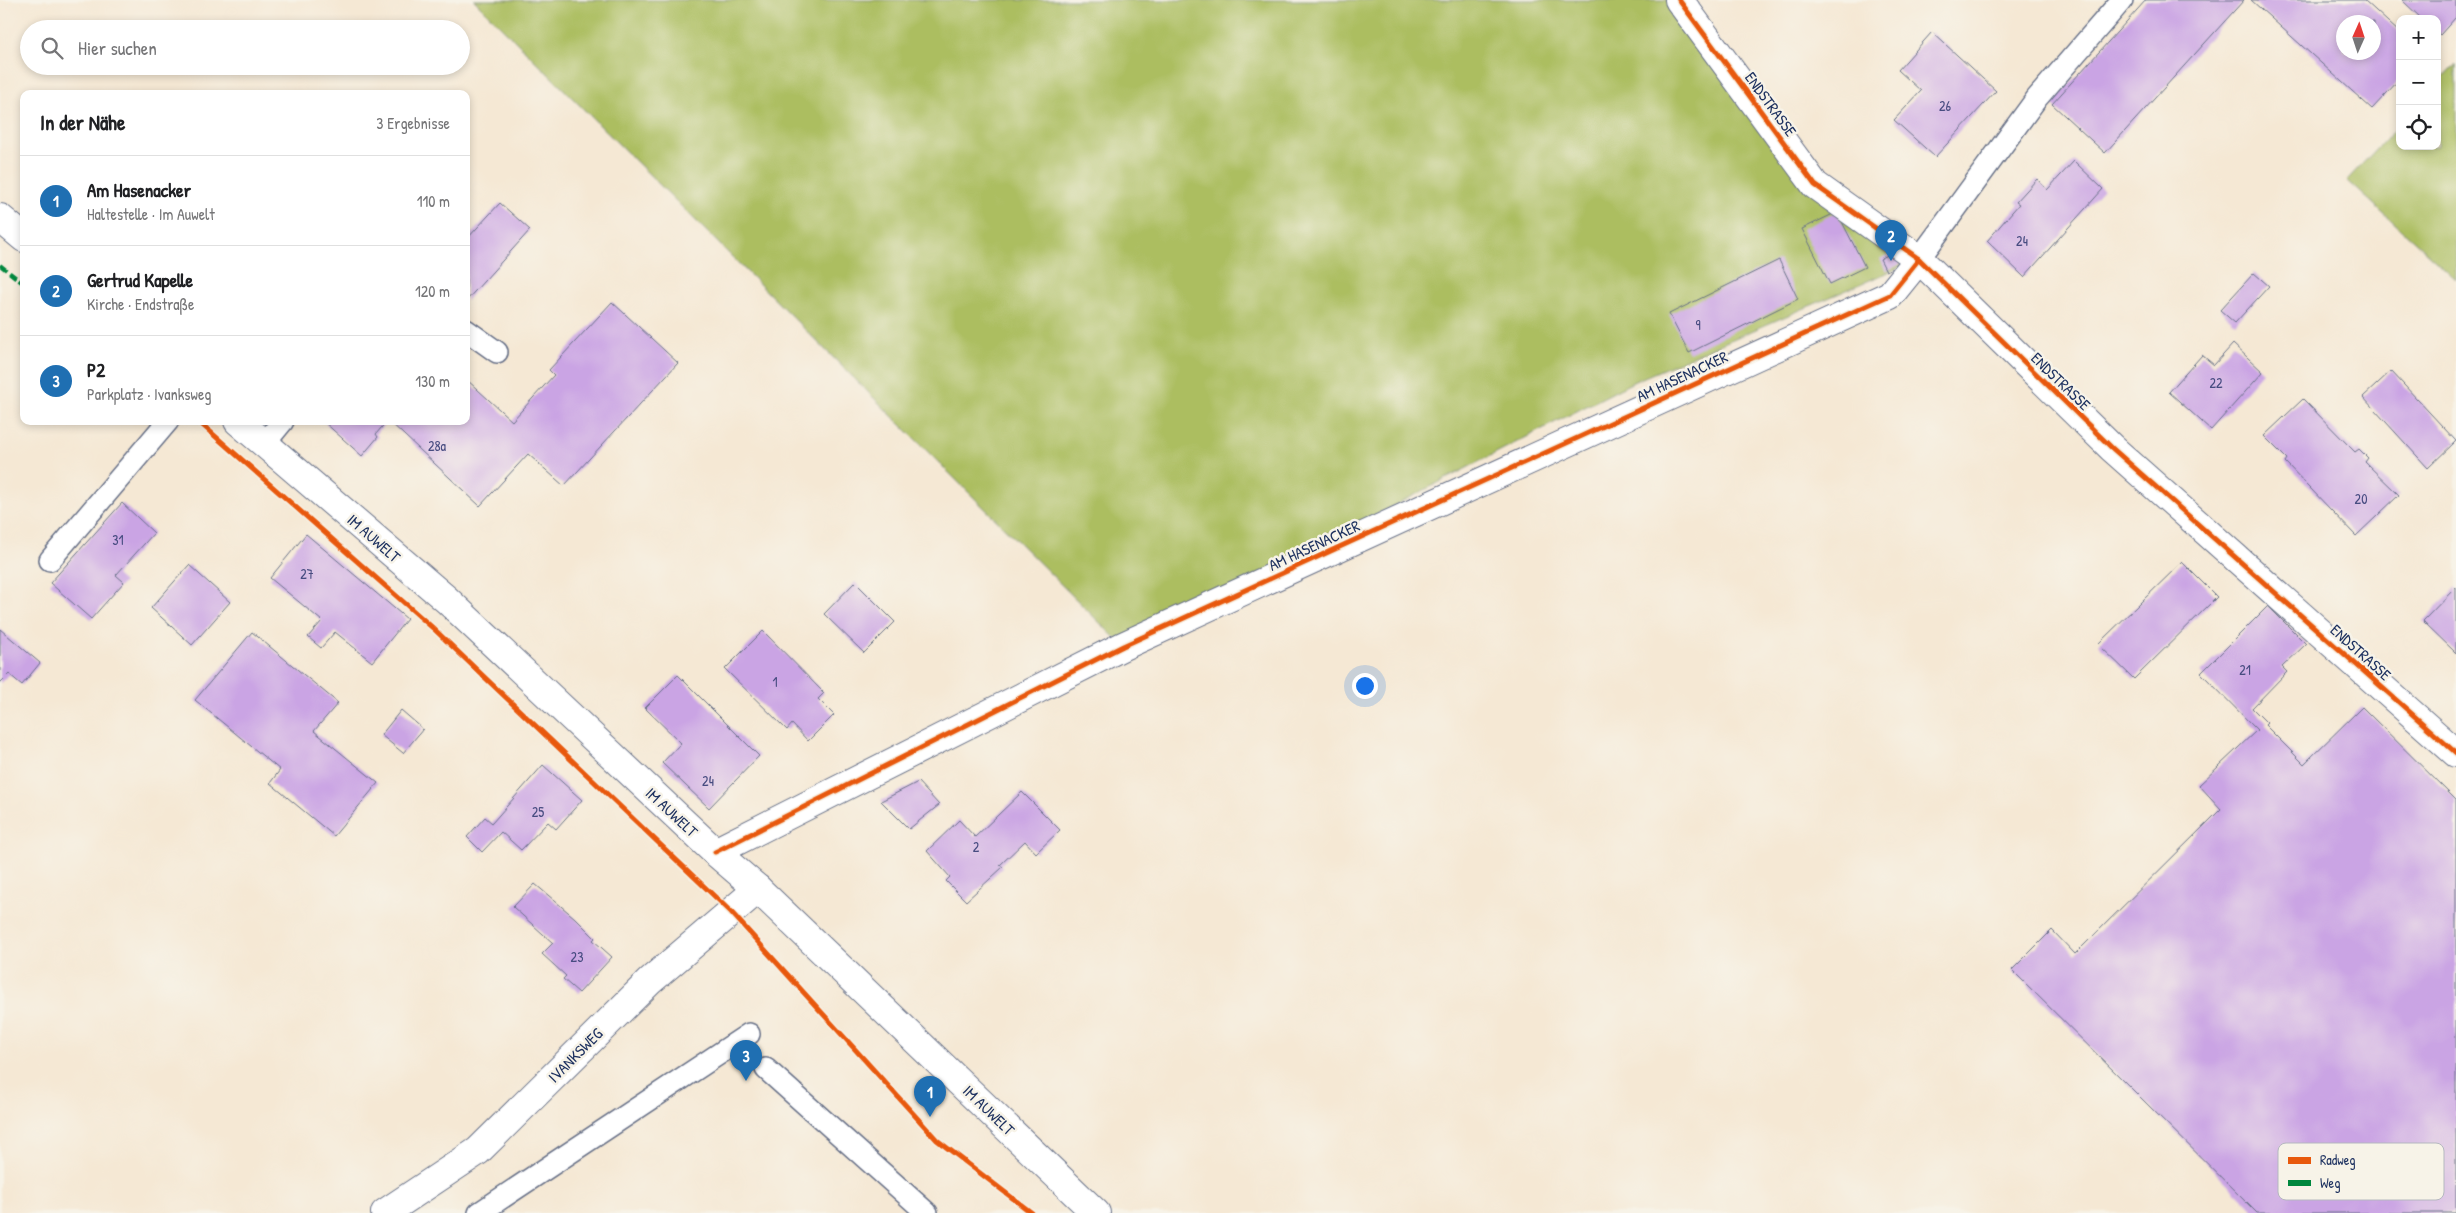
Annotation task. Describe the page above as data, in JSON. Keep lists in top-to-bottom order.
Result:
{
  "streets": {
    "street": [
      "ENDSTRASSE",
      "AM HASENACKER",
      "IM AUWELT",
      "IVANKSWEG"
    ]
  },
  "crossings": [
    ["ENDSTRASSE", "AM HASENACKER"],
    ["AM HASENACKER", "IM AUWELT"],
    ["IM AUWELT", "IVANKSWEG"]
  ],
  "house_numbers": [
    "26",
    "24",
    "9",
    "22",
    "28a",
    "20",
    "31",
    "27",
    "21",
    "1",
    "24",
    "25",
    "2",
    "23"
  ],
  "legend": ["Radweg", "Weg"],
  "north": "top",
  "page": {
    "map_buttons": ["+", "−"],
    "search": "Hier suchen",
    "heading": ["In der Nähe", "3 Ergebnisse"],
    "list": [
      {
        "mark": "1",
        "name": "Am Hasenacker",
        "note": "Haltestelle · Im Auwelt",
        "value": "110 m"
      },
      {
        "mark": "2",
        "name": "Gertrud Kapelle",
        "note": "Kirche · Endstraße",
        "value": "120 m"
      },
      {
        "mark": "3",
        "name": "P2",
        "note": "Parkplatz · Ivanksweg",
        "value": "130 m"
      }
    ],
    "pins": ["2", "3", "1"]
  }
}
